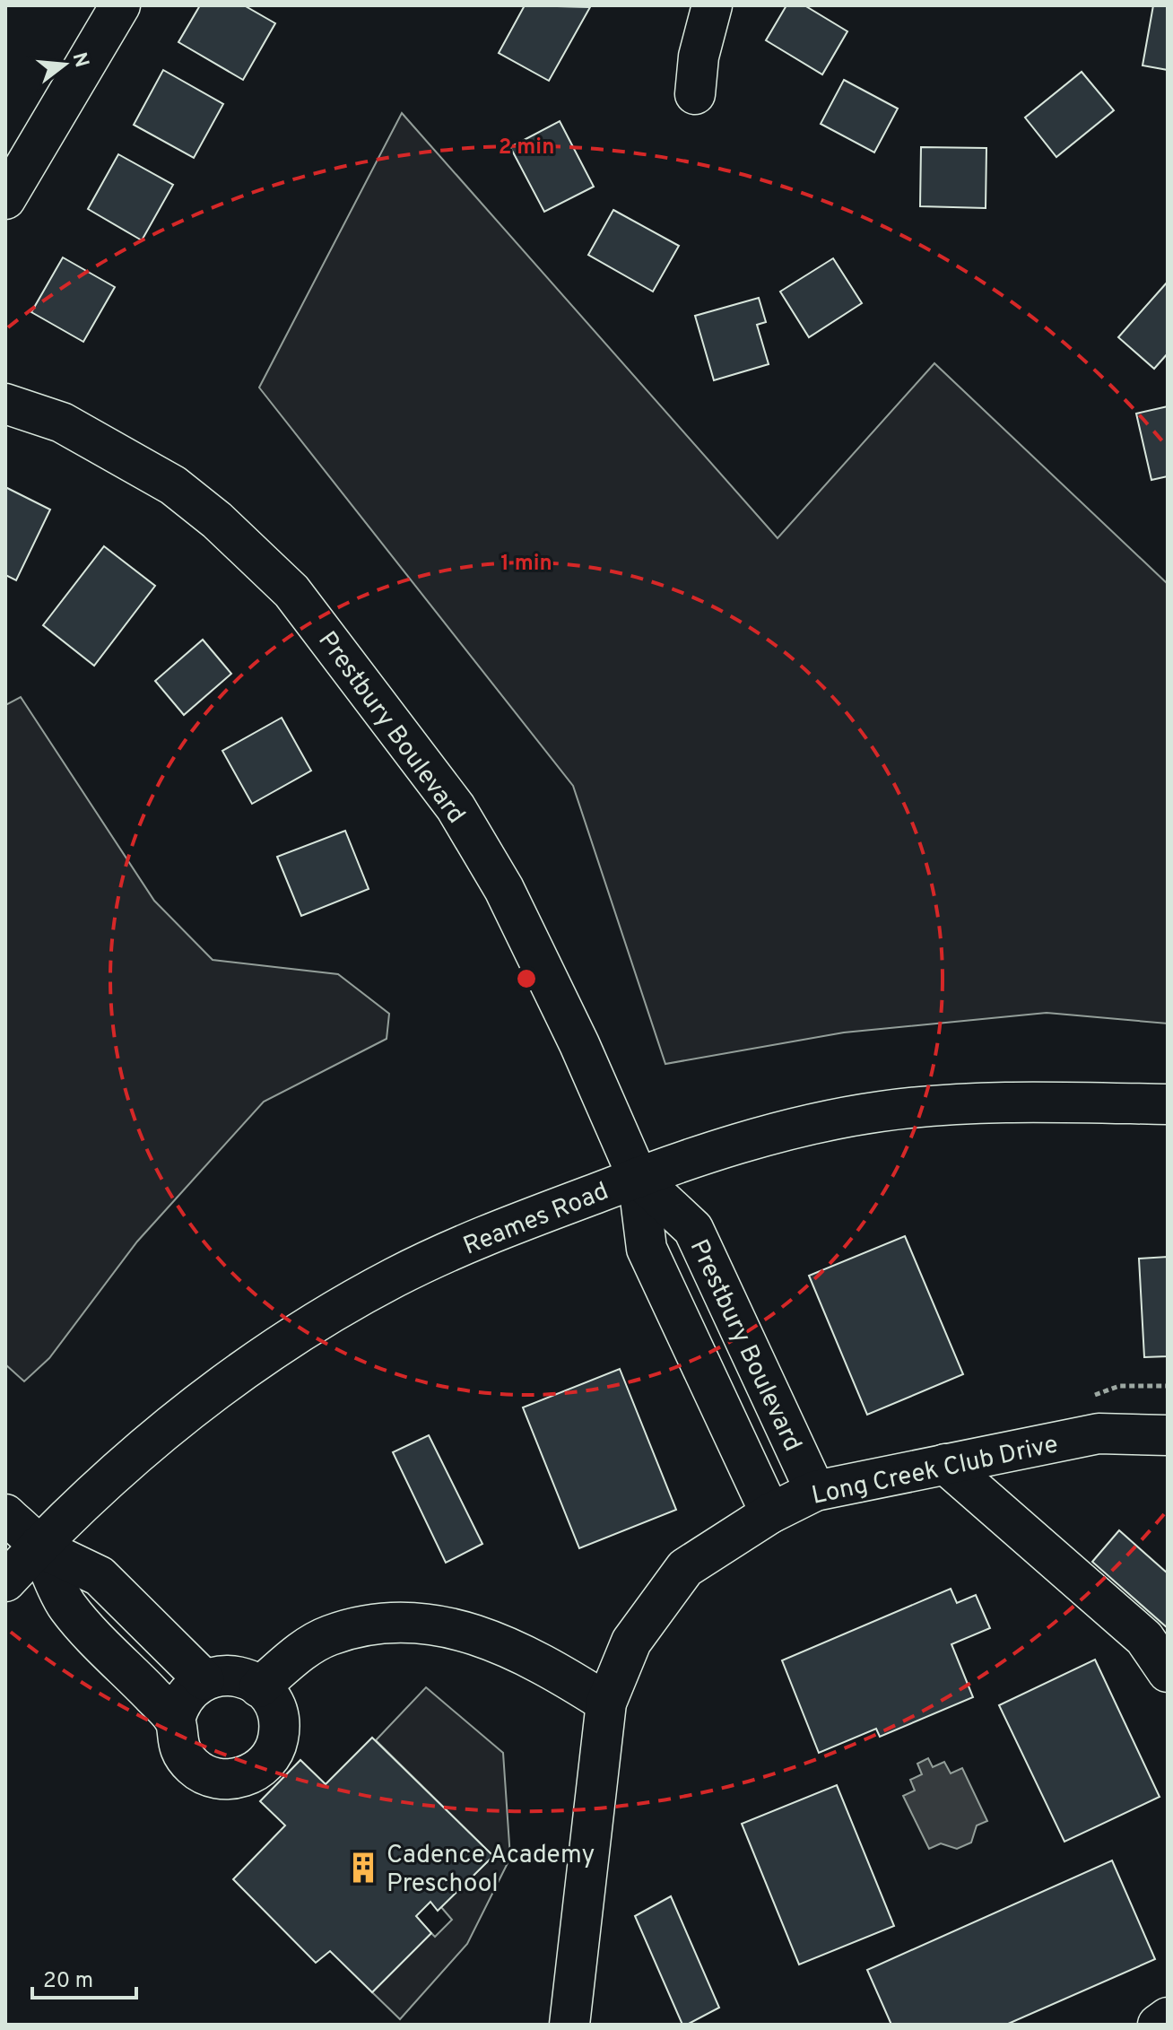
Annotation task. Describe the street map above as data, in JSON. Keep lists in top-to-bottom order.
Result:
{
  "streets": {
    "street": ["Prestbury Boulevard", "Reames Road", "Long Creek Club Drive"]
  },
  "crossings": [
    ["Prestbury Boulevard", "Reames Road"],
    ["Prestbury Boulevard", "Long Creek Club Drive"]
  ],
  "places": {
    "building": ["Cadence Academy Preschool"]
  },
  "scale_bar": "20 m",
  "north": "right",
  "rings": ["2 min", "1 min"]
}
